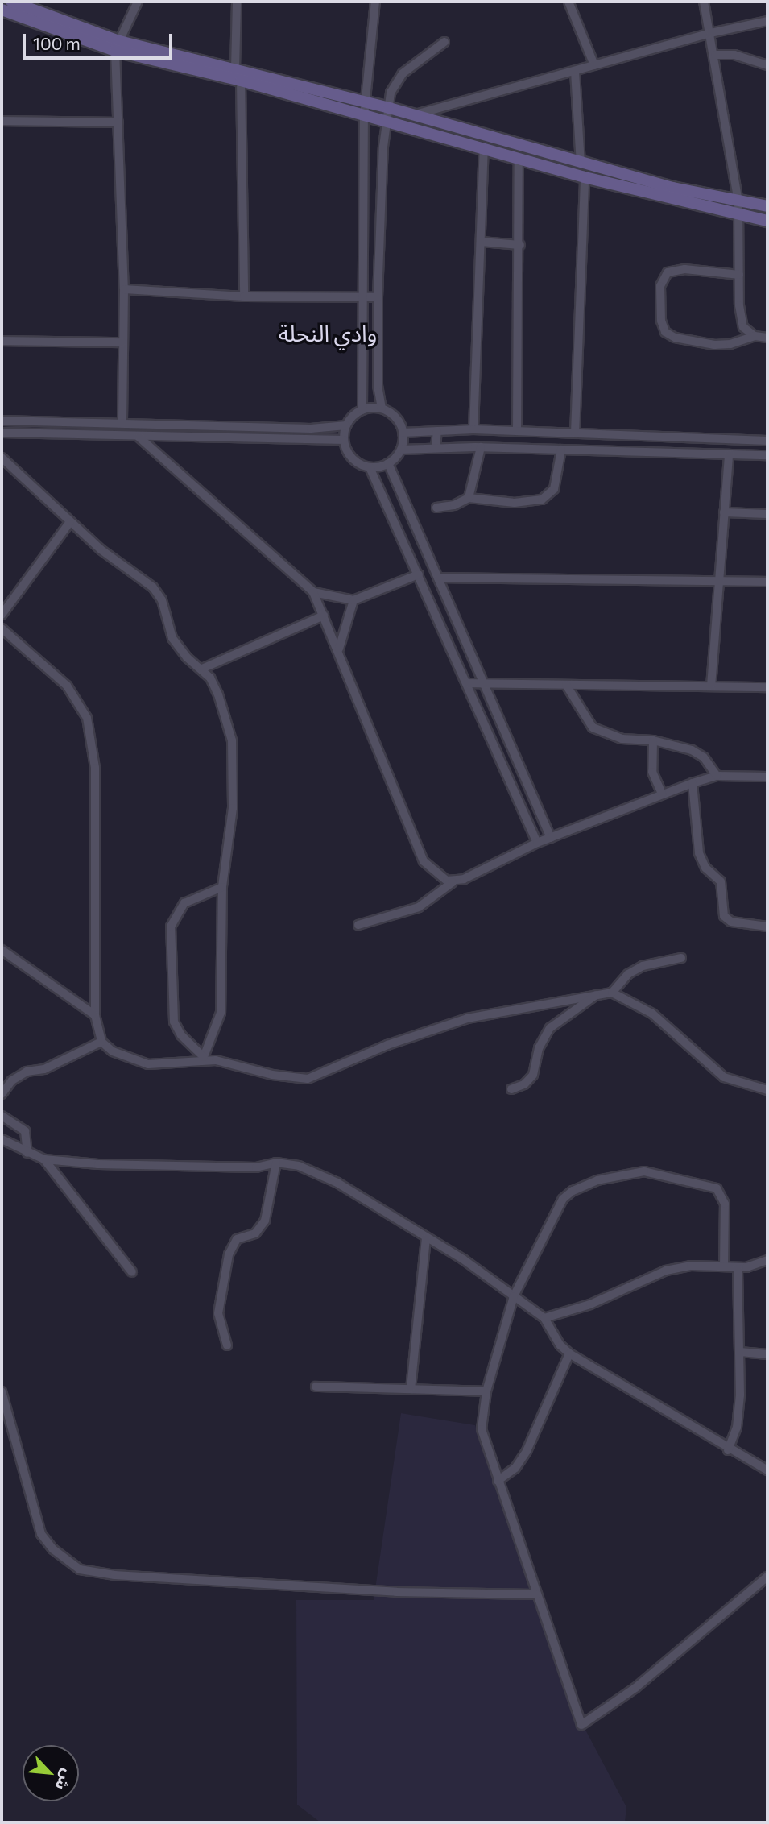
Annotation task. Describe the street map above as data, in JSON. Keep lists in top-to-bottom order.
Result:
{
  "districts": ["وادي النحلة"],
  "scale_bar": "100 m",
  "north": "bottom right"
}
